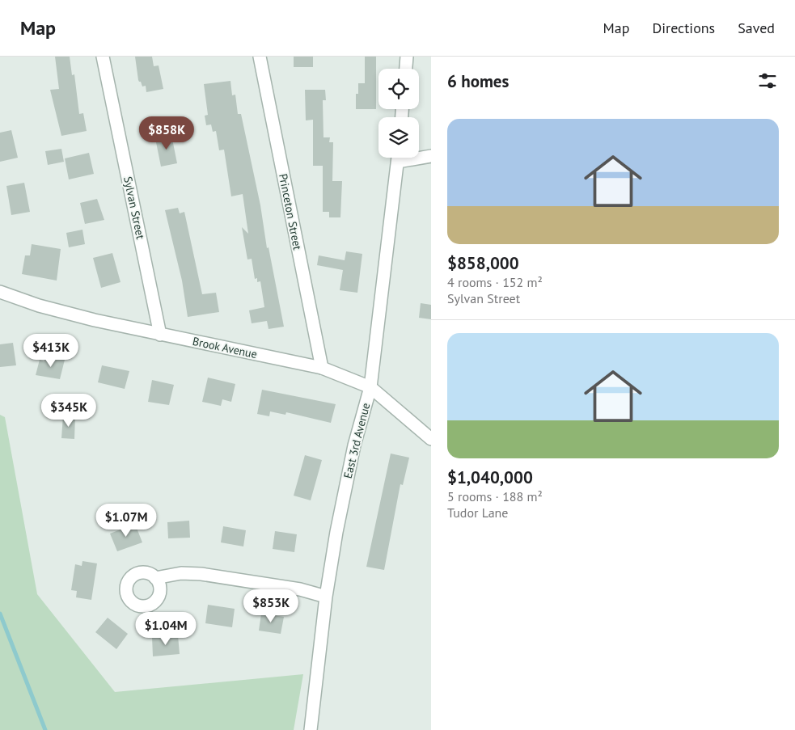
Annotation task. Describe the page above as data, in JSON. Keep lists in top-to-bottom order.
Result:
{
  "streets": {
    "street": [
      "Sylvan Street",
      "Princeton Street",
      "Brook Avenue",
      "East 3rd Avenue"
    ]
  },
  "crossings": [
    ["Sylvan Street", "Brook Avenue"],
    ["Princeton Street", "Brook Avenue"],
    ["Brook Avenue", "East 3rd Avenue"]
  ],
  "page": {
    "header": "Map",
    "nav": ["Map", "Directions", "Saved"],
    "heading": "6 homes",
    "list": [
      {
        "name": "$858,000",
        "note": "4 rooms · 152 m² · Sylvan Street"
      },
      {
        "name": "$1,040,000",
        "note": "5 rooms · 188 m² · Tudor Lane"
      }
    ],
    "price": [
      "$858K",
      "$413K",
      "$345K",
      "$1.07M",
      "$853K",
      "$1.04M"
    ]
  }
}
